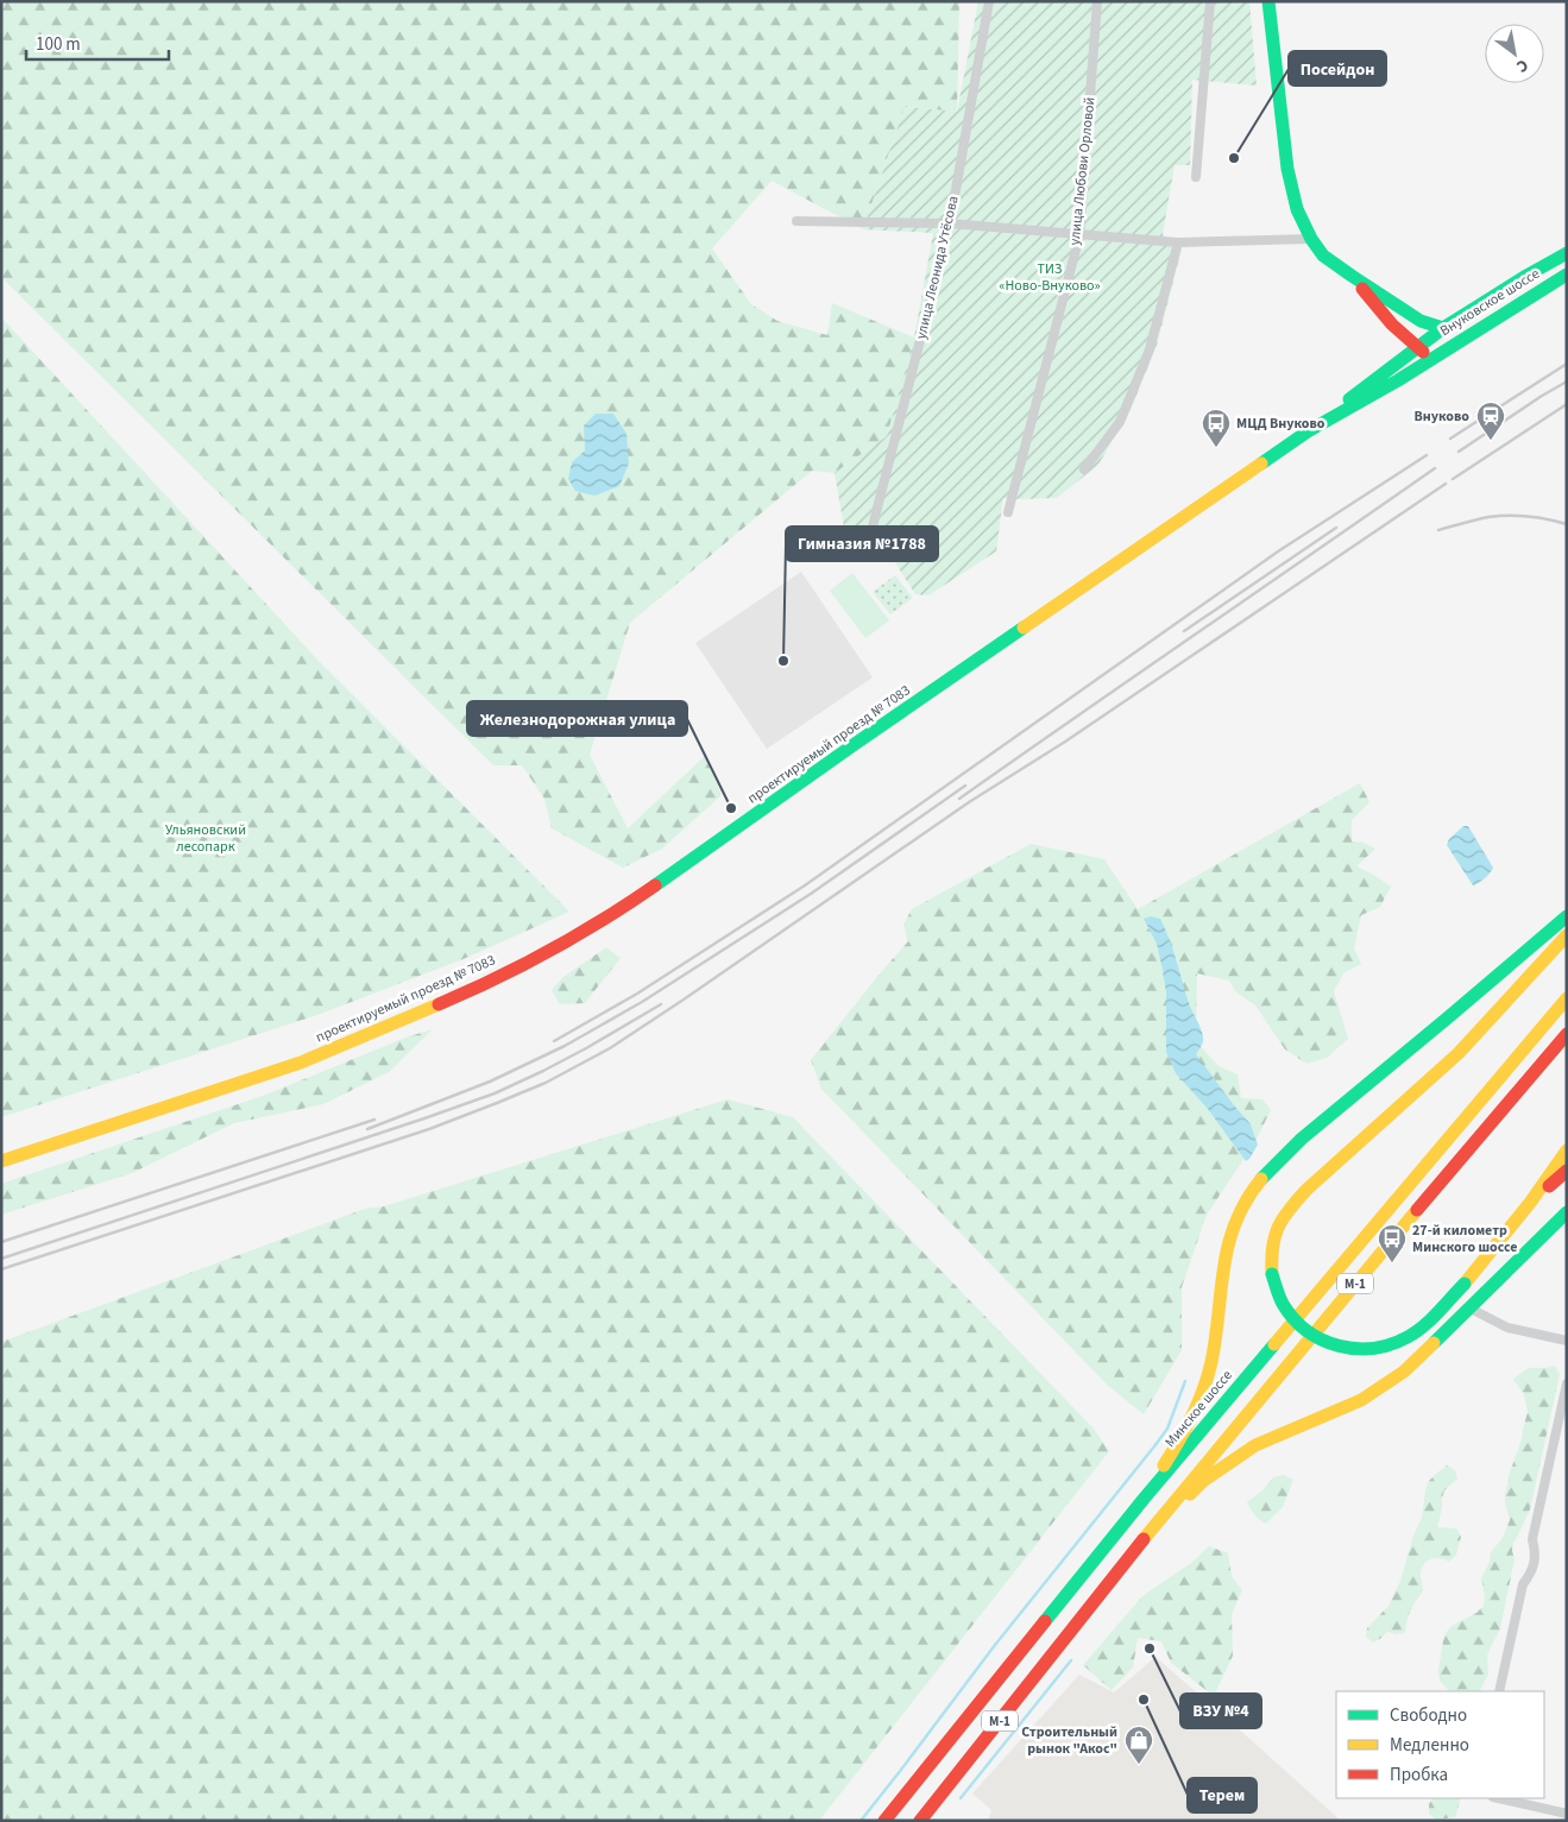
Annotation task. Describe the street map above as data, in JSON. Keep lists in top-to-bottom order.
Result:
{
  "streets": {
    "main road": [
      "Внуковское шоссе",
      "проектируемый проезд № 7083",
      "М-1",
      "Минское шоссе"
    ],
    "street": ["улица Любови Орловой", "улица Леонида Утёсова"]
  },
  "crossings": [
    ["Внуковское шоссе", "проектируемый проезд № 7083"]
  ],
  "parks": ["ТИЗ «Ново-Внуково»", "Ульяновский лесопарк"],
  "places": {
    "other": [
      "Посейдон",
      "Гимназия №1788",
      "Железнодорожная улица",
      "ВЗУ №4",
      "Терем"
    ],
    "station": ["Внуково"],
    "bus stop": ["МЦД Внуково", "27-й километр Минского шоссе"],
    "shop": ["Строительный рынок \"Акос\""]
  },
  "legend": ["Свободно", "Медленно", "Пробка"],
  "scale_bar": "100 m",
  "north": "bottom right"
}
